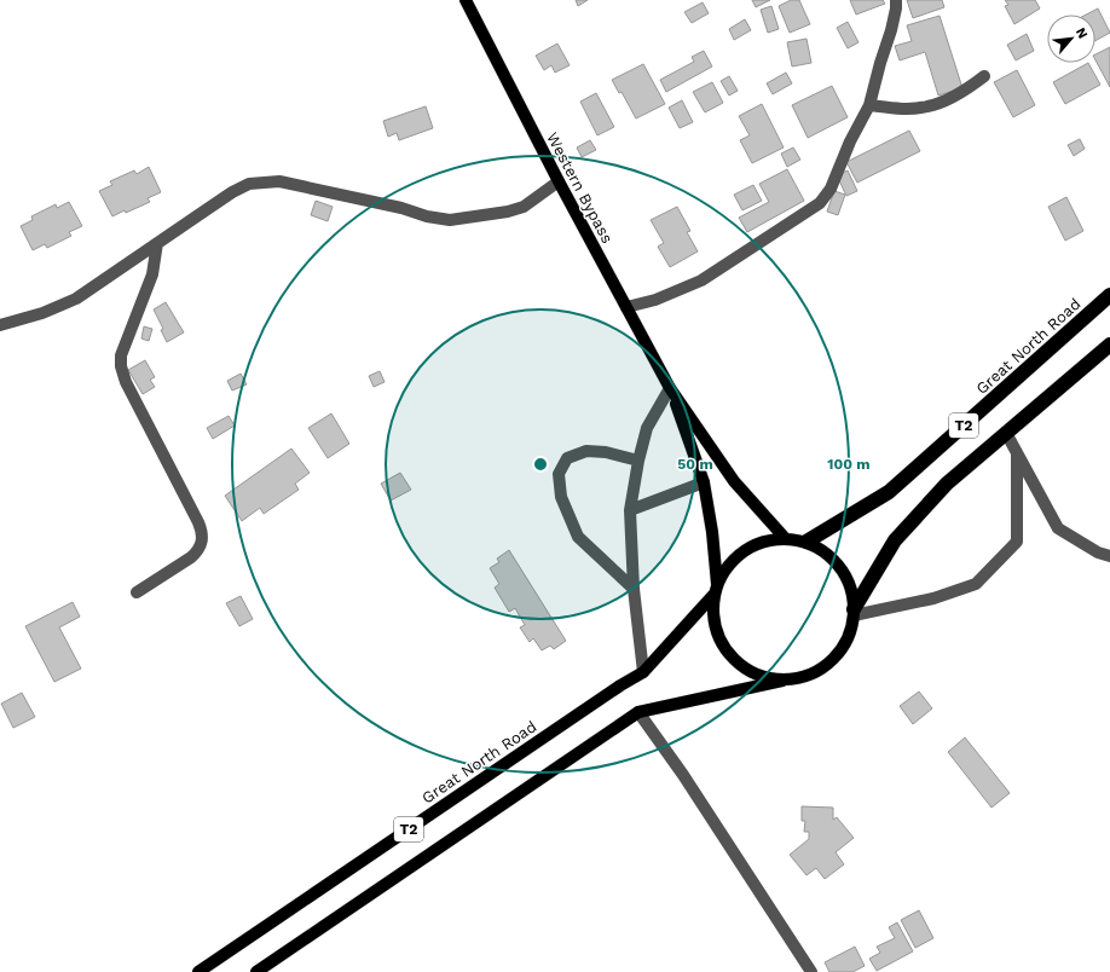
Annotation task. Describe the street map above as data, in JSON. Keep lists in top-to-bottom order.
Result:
{
  "streets": {
    "highway": ["Great North Road", "T2"],
    "main road": ["Western Bypass"]
  },
  "crossings": [
    ["Western Bypass", "Great North Road"],
    ["Western Bypass", "T2"],
    ["Great North Road", "T2"]
  ],
  "north": "top right",
  "rings": ["50 m", "100 m"]
}
